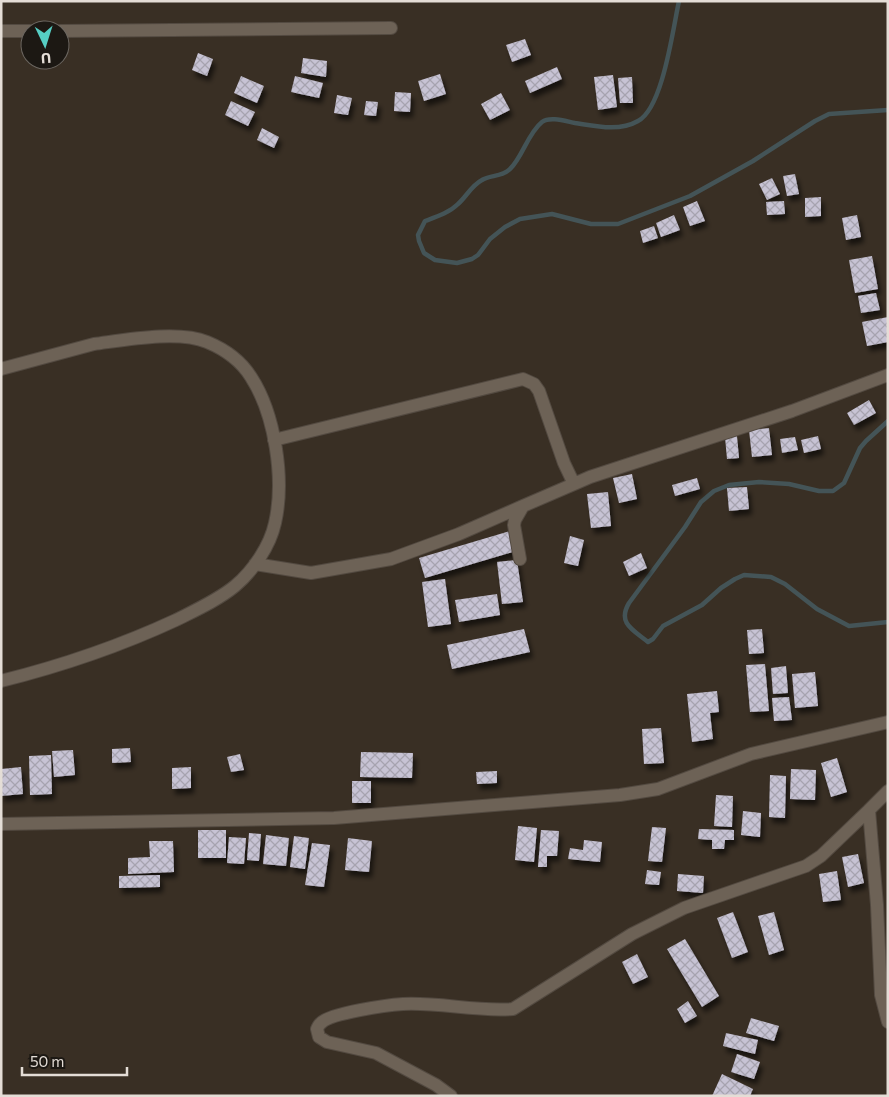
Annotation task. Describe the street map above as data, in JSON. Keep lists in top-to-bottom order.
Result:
{
  "scale_bar": "50 m",
  "north": "bottom"
}
